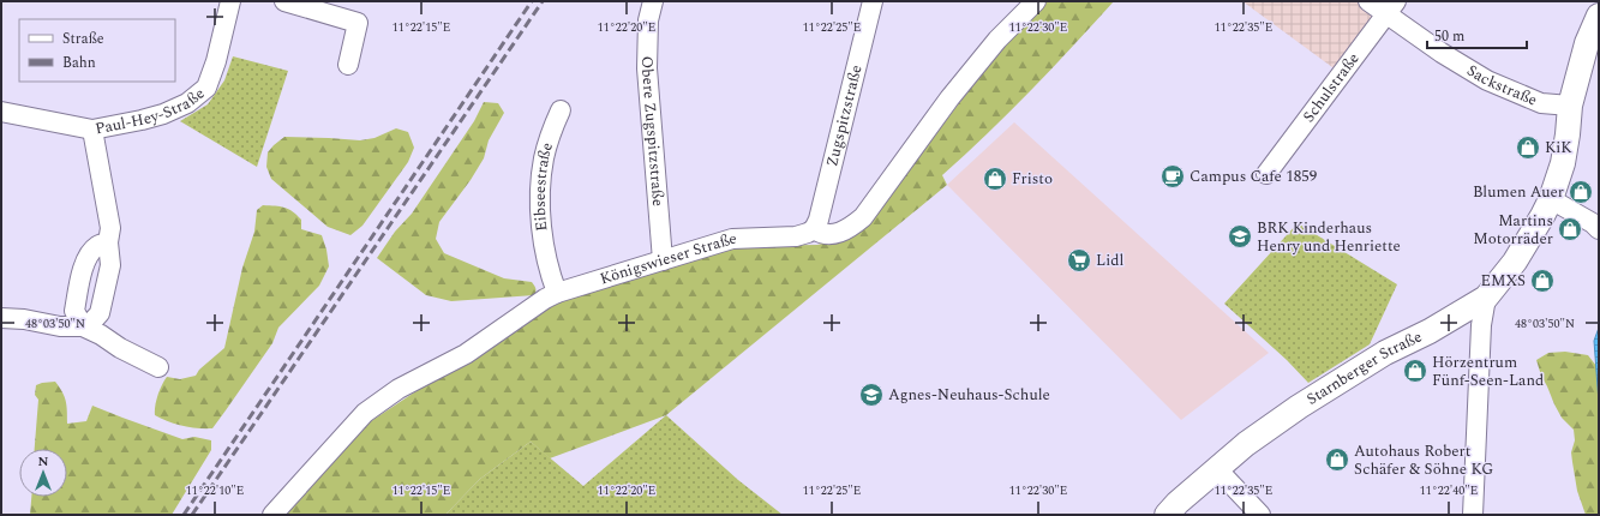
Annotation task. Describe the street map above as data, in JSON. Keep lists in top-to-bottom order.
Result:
{
  "streets": {
    "main road": ["Starnberger Straße"],
    "street": [
      "Sackstraße",
      "Schulstraße",
      "Paul-Hey-Straße",
      "Zugspitzstraße",
      "Obere Zugspitzstraße",
      "Eibseestraße",
      "Königswieser Straße"
    ]
  },
  "crossings": [
    ["Sackstraße", "Schulstraße"],
    ["Sackstraße", "Starnberger Straße"],
    ["Zugspitzstraße", "Königswieser Straße"],
    ["Obere Zugspitzstraße", "Königswieser Straße"],
    ["Eibseestraße", "Königswieser Straße"]
  ],
  "places": {
    "shop": [
      "KiK",
      "Fristo",
      "Blumen Auer",
      "Martins Motorräder",
      "EMXS",
      "Hörzentrum Fünf-Seen-Land",
      "Autohaus Robert Schäfer & Söhne KG"
    ],
    "cafe": ["Campus Cafe 1859"],
    "school or university": ["BRK Kinderhaus Henry und Henriette", "Agnes-Neuhaus-Schule"],
    "supermarket": ["Lidl"]
  },
  "legend": ["Straße", "Bahn"],
  "scale_bar": "50 m",
  "north": "top",
  "coordinates": [
    "11°22'15\"E",
    "11°22'20\"E",
    "11°22'25\"E",
    "11°22'30\"E",
    "11°22'35\"E",
    "48°03'50\"N",
    "11°22'10\"E",
    "11°22'40\"E"
  ]
}
